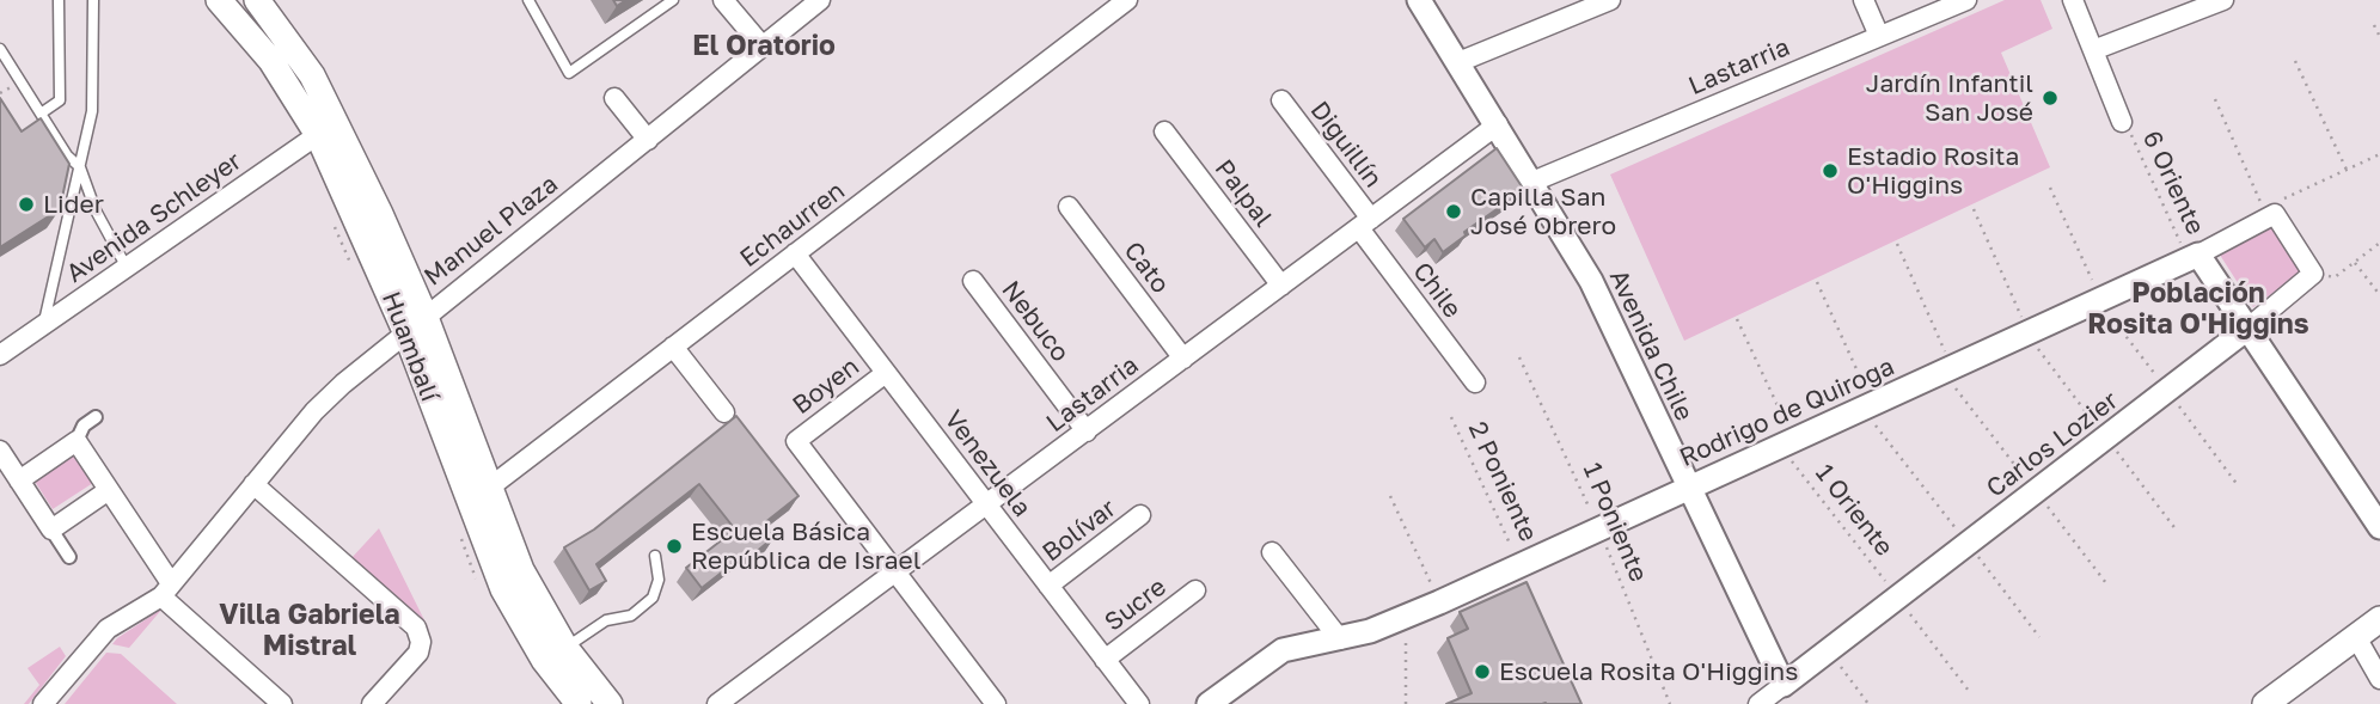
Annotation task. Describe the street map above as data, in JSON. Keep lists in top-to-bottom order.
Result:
{
  "streets": {
    "main road": ["Huambalí"],
    "street": [
      "Lastarria",
      "Diguillín",
      "Palpal",
      "Avenida Schleyer",
      "Echaurren",
      "Manuel Plaza",
      "Cato",
      "Chile",
      "Nebuco",
      "Avenida Chile",
      "Boyen",
      "Rodrigo de Quiroga",
      "Carlos Lozier",
      "Venezuela",
      "Bolívar",
      "Sucre"
    ],
    "path": [
      "6 Oriente",
      "2 Poniente",
      "1 Oriente",
      "1 Poniente"
    ]
  },
  "crossings": [
    ["Lastarria", "Diguillín"],
    ["Lastarria", "Palpal"],
    ["Lastarria", "Cato"],
    ["Lastarria", "Chile"],
    ["Lastarria", "Nebuco"],
    ["Lastarria", "Avenida Chile"],
    ["Lastarria", "Boyen"],
    ["Lastarria", "Venezuela"],
    ["Diguillín", "Chile"],
    ["6 Oriente", "Rodrigo de Quiroga"],
    ["Avenida Schleyer", "Huambalí"],
    ["Echaurren", "Huambalí"],
    ["Echaurren", "Venezuela"],
    ["Manuel Plaza", "Huambalí"],
    ["Avenida Chile", "Rodrigo de Quiroga"],
    ["Avenida Chile", "Carlos Lozier"],
    ["Boyen", "Venezuela"],
    ["Rodrigo de Quiroga", "2 Poniente"],
    ["Rodrigo de Quiroga", "1 Oriente"],
    ["Rodrigo de Quiroga", "1 Poniente"],
    ["Carlos Lozier", "1 Oriente"],
    ["Venezuela", "Bolívar"],
    ["Venezuela", "Sucre"]
  ],
  "districts": ["El Oratorio", "Población Rosita O'Higgins", "Villa Gabriela Mistral"],
  "places": [
    "Jardín Infantil San José",
    "Estadio Rosita O'Higgins",
    "Lider",
    "Capilla San José Obrero",
    "Escuela Básica República de Israel",
    "Escuela Rosita O'Higgins"
  ]
}
